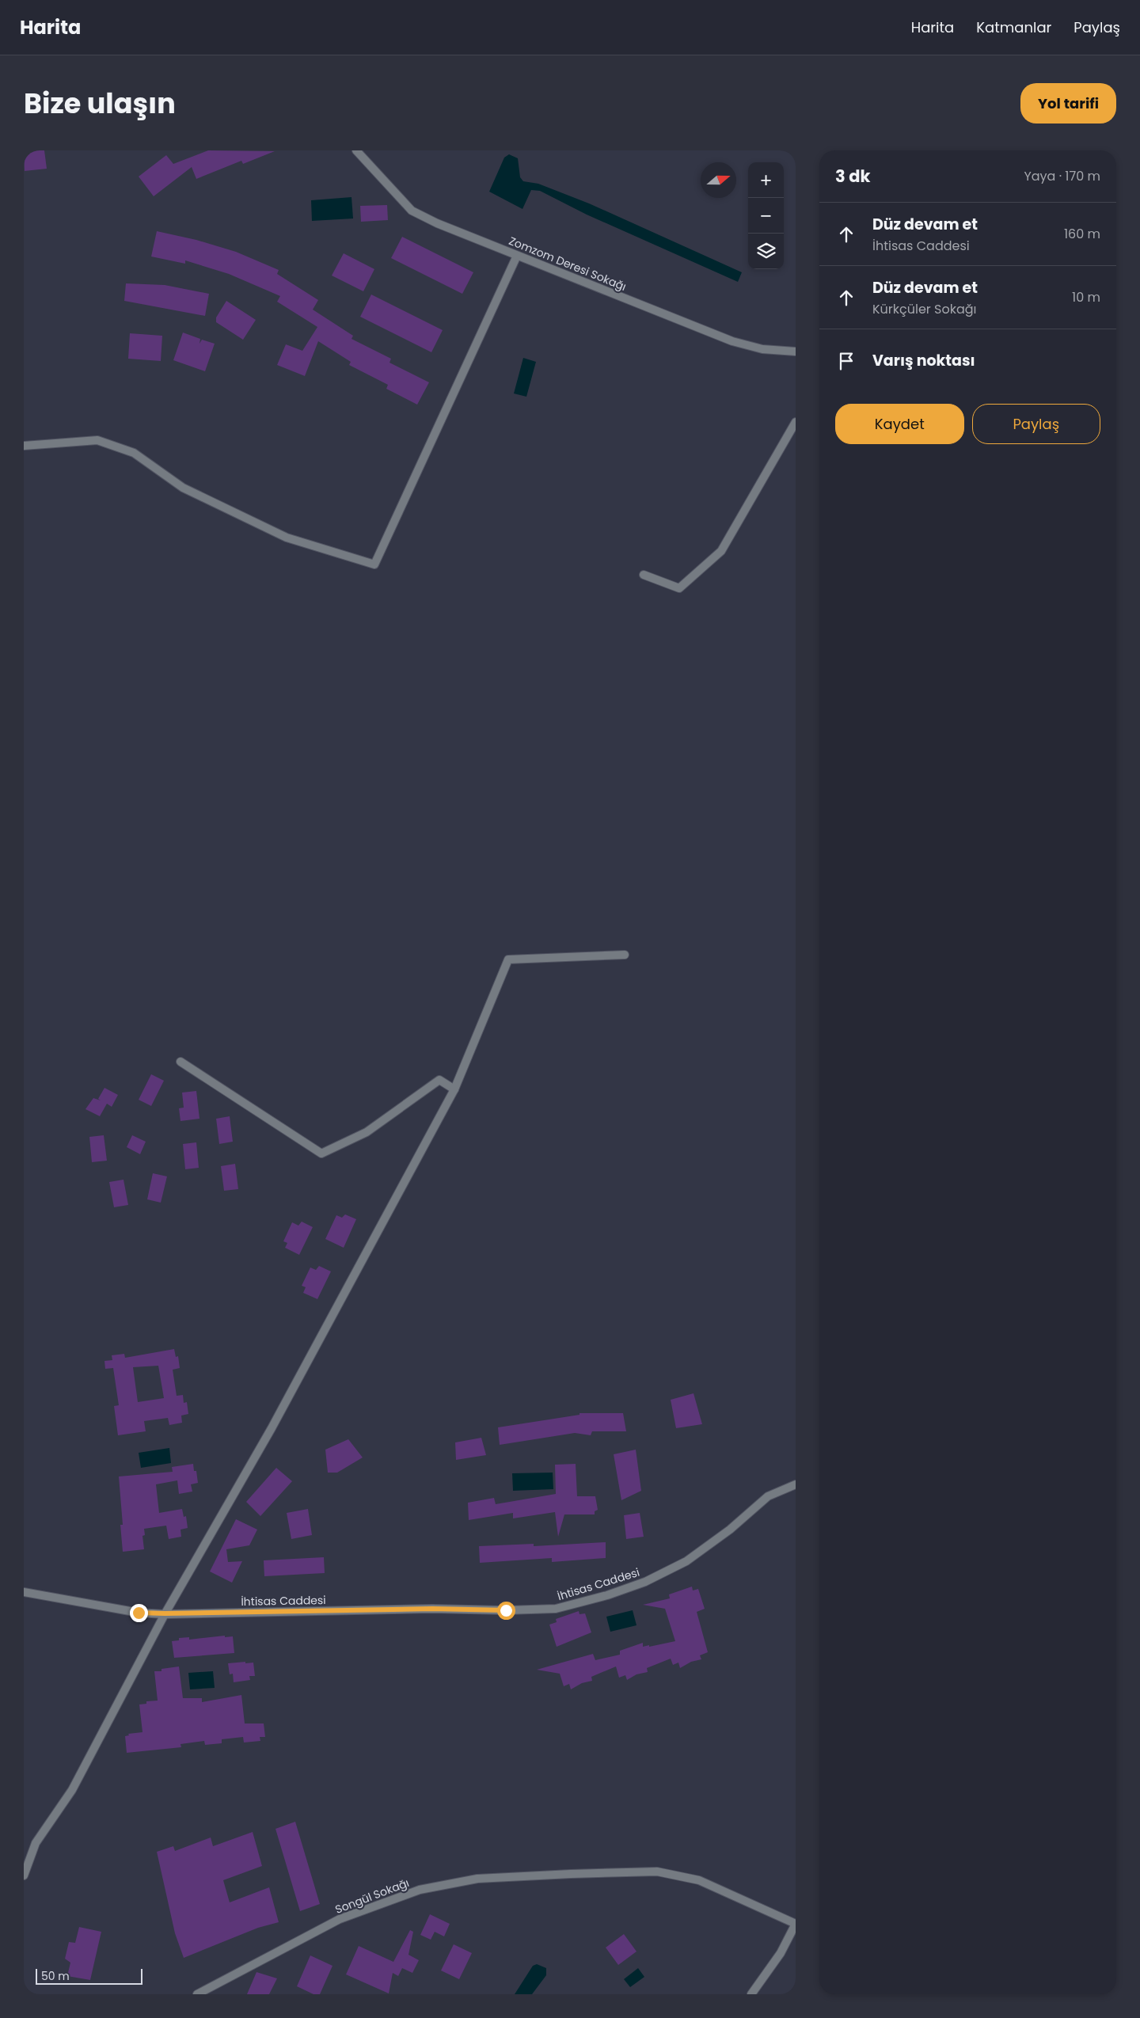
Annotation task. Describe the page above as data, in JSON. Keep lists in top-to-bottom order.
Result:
{
  "streets": {
    "street": ["Zomzom Deresi Sokağı", "İhtisas Caddesi", "Songül Sokağı"]
  },
  "scale_bar": "50 m",
  "north": "right",
  "page": {
    "header": "Harita",
    "nav": ["Harita", "Katmanlar", "Paylaş"],
    "title": "Bize ulaşın",
    "buttons": [
      "Yol tarifi",
      ["Kaydet", "Paylaş"]
    ],
    "heading": ["3 dk", "Yaya · 170 m"],
    "map_buttons": ["+", "−"],
    "list": [
      ["Düz devam et", "İhtisas Caddesi", "160 m"],
      ["Düz devam et", "Kürkçüler Sokağı", "10 m"],
      "Varış noktası"
    ],
    "scale": "50 m"
  }
}
